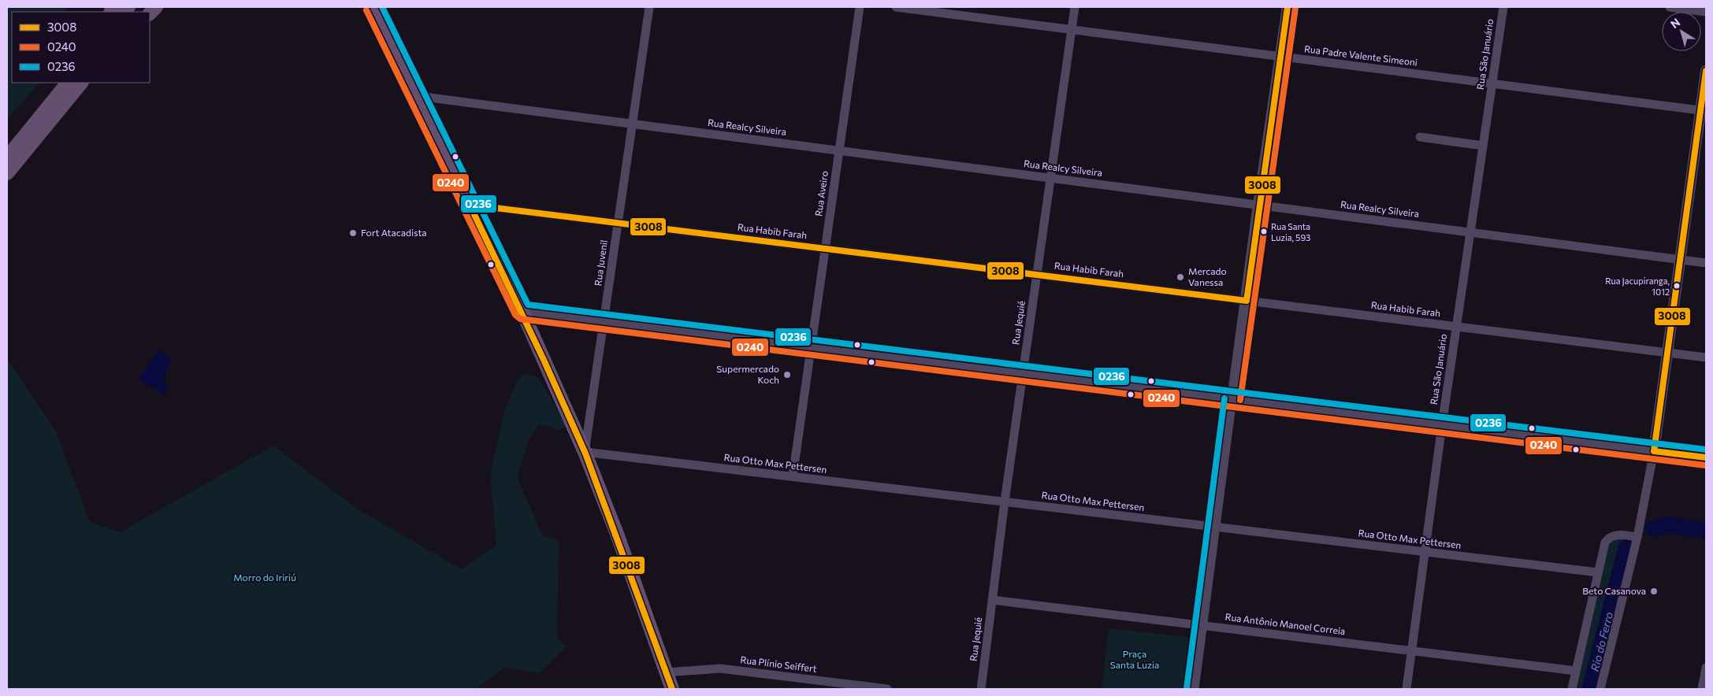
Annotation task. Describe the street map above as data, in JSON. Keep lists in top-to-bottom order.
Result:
{
  "streets": {
    "street": [
      "Rua São Januário",
      "Rua Padre Valente Simeoni",
      "Rua Realcy Silveira",
      "Rua Aveiro",
      "Rua Habib Farah",
      "Rua Juvenil",
      "Rua Jequié",
      "Rua Otto Max Pettersen",
      "Rua Antônio Manoel Correia",
      "Rua Plínio Seiffert"
    ]
  },
  "crossings": [
    ["Rua São Januário", "Rua Padre Valente Simeoni"],
    ["Rua São Januário", "Rua Realcy Silveira"],
    ["Rua São Januário", "Rua Habib Farah"],
    ["Rua São Januário", "Rua Otto Max Pettersen"],
    ["Rua São Januário", "Rua Antônio Manoel Correia"],
    ["Rua Padre Valente Simeoni", "Rua Jequié"],
    ["Rua Realcy Silveira", "Rua Aveiro"],
    ["Rua Realcy Silveira", "Rua Juvenil"],
    ["Rua Realcy Silveira", "Rua Jequié"],
    ["Rua Aveiro", "Rua Habib Farah"],
    ["Rua Aveiro", "Rua Otto Max Pettersen"],
    ["Rua Habib Farah", "Rua Juvenil"],
    ["Rua Habib Farah", "Rua Jequié"],
    ["Rua Juvenil", "Rua Otto Max Pettersen"],
    ["Rua Jequié", "Rua Otto Max Pettersen"],
    ["Rua Jequié", "Rua Antônio Manoel Correia"]
  ],
  "water": ["Rio do Ferro"],
  "parks": ["Morro do Iririú", "Praça Santa Luzia"],
  "places": [
    "Rua Santa Luzia, 593",
    "Fort Atacadista",
    "Mercado Vanessa",
    "Rua Jacupiranga, 1012",
    "Supermercado Koch",
    "Beto Casanova"
  ],
  "lines": ["transit line 3008", "transit line 0236", "transit line 0240"],
  "legend": ["3008", "0240", "0236"],
  "north": "top left"
}
